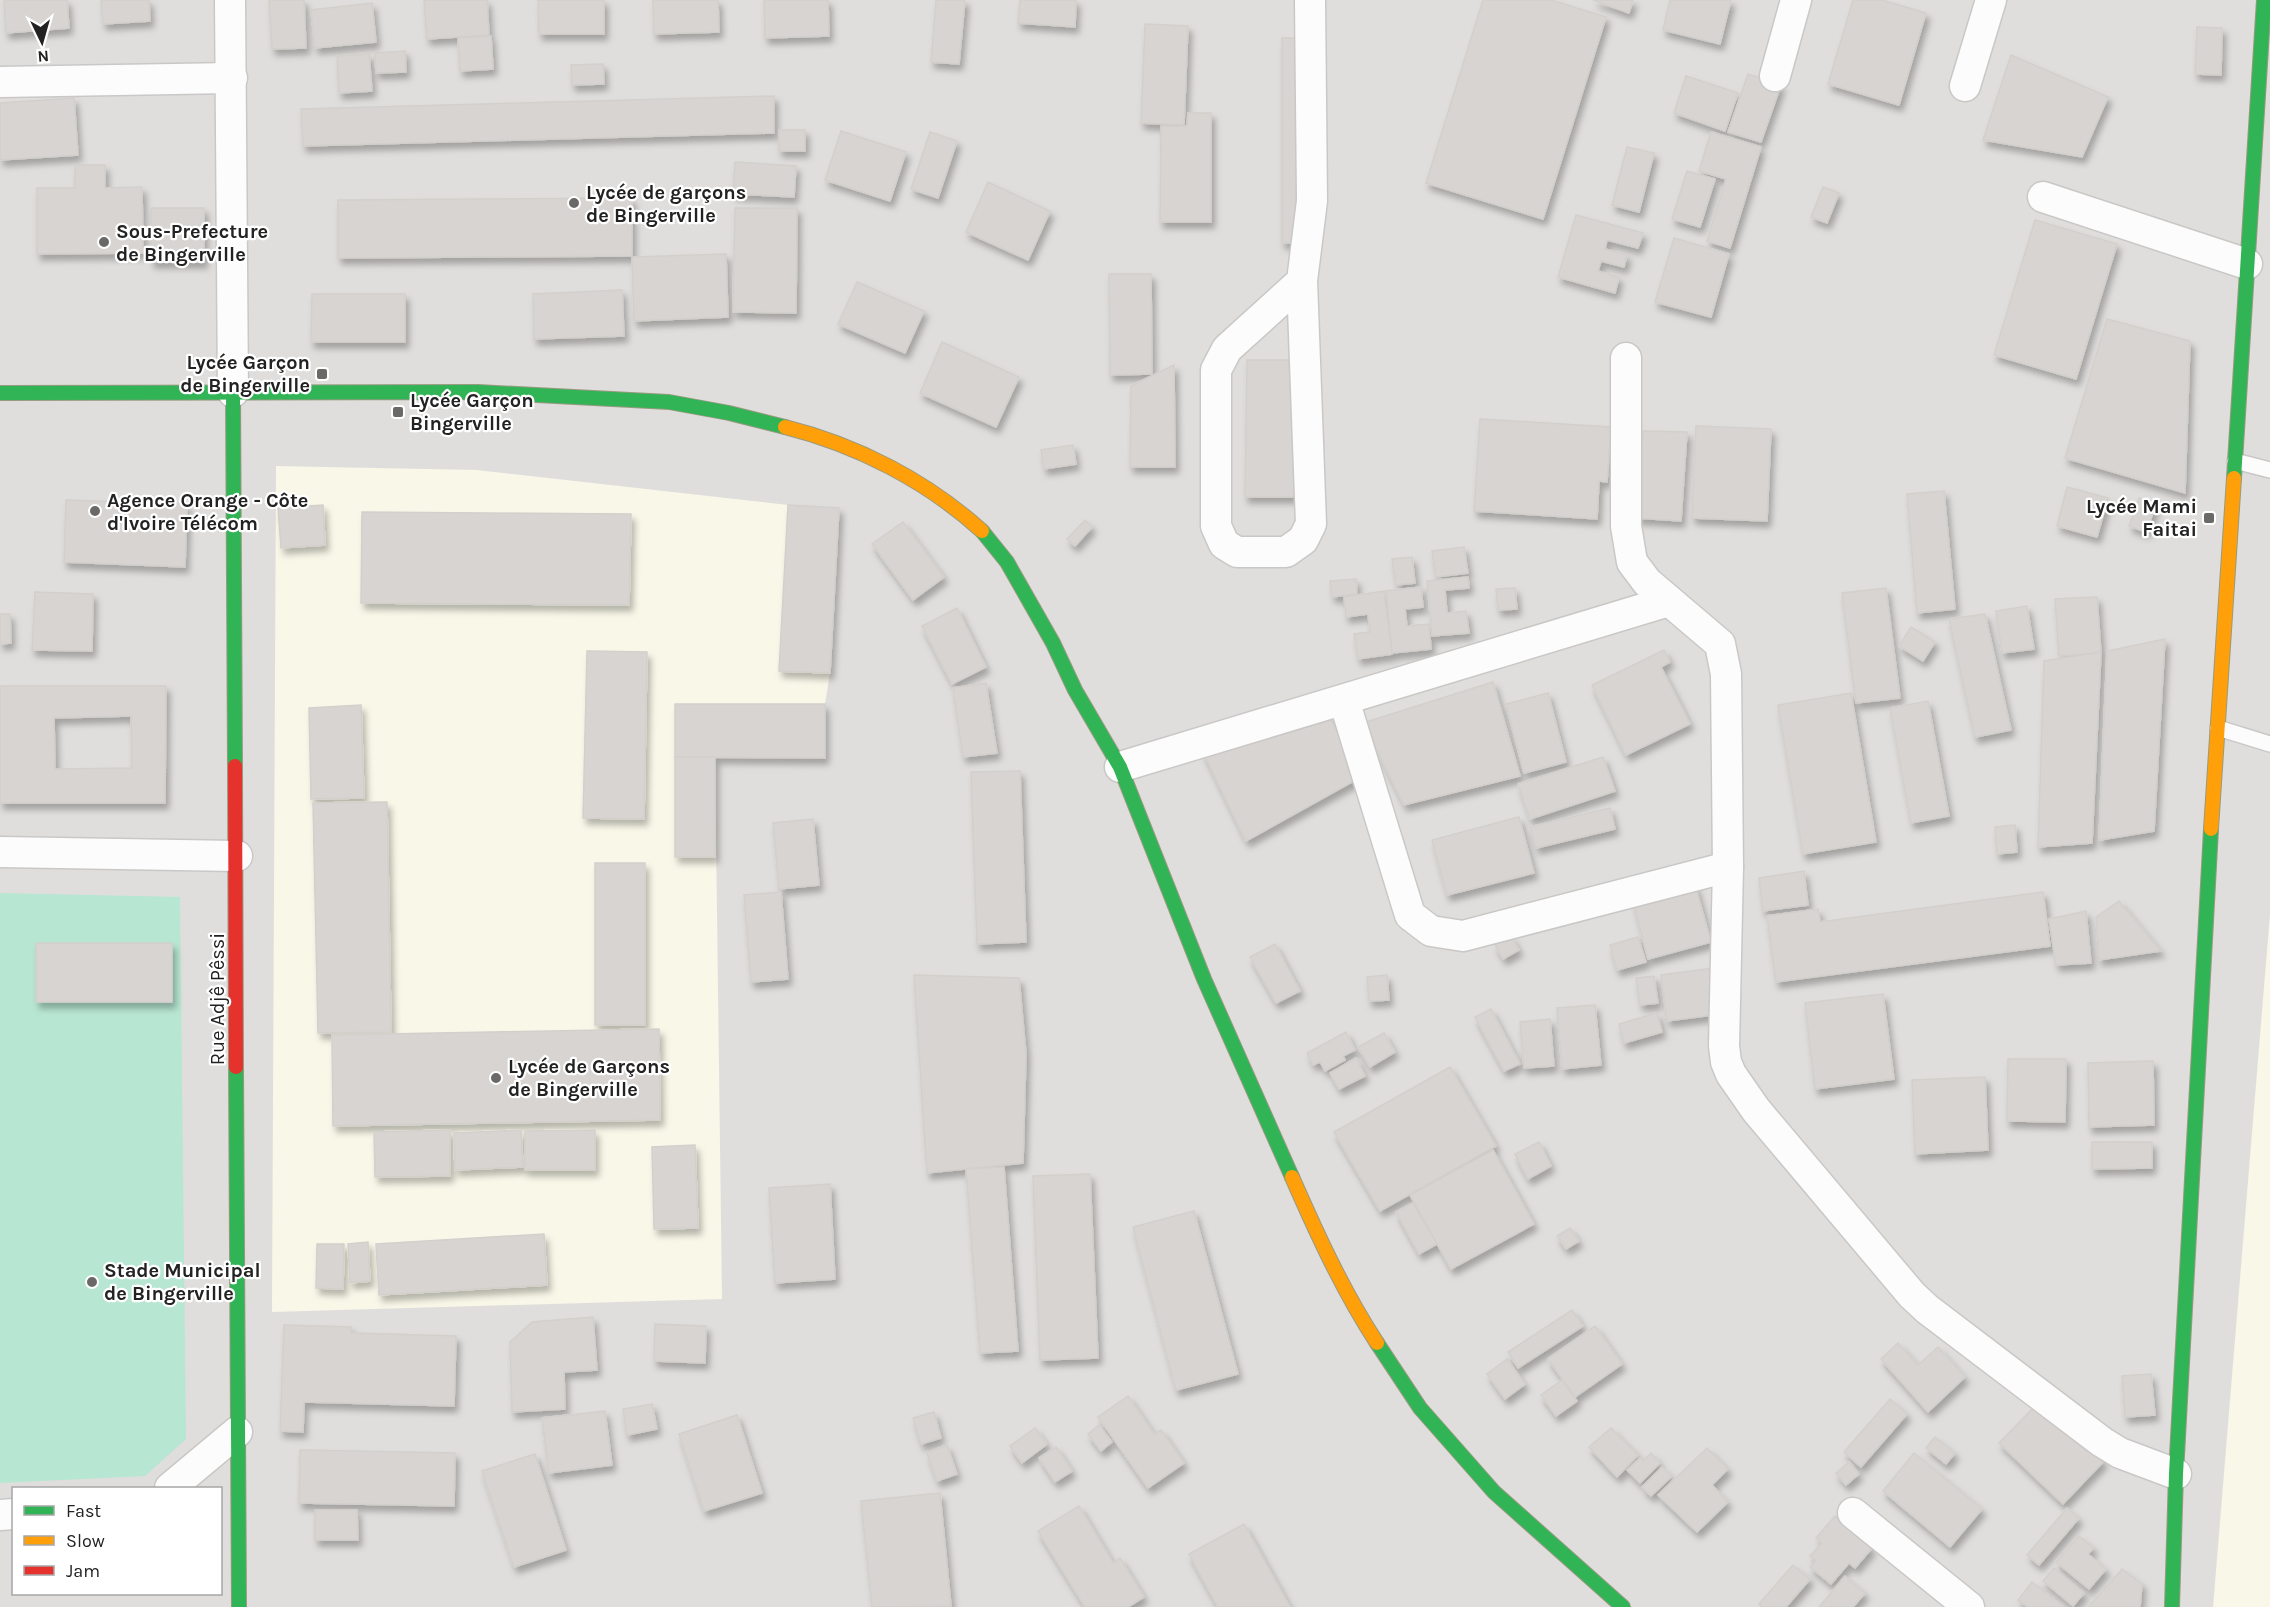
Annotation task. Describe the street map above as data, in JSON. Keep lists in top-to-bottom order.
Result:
{
  "streets": {
    "street": ["Rue Adjê Pêssi"]
  },
  "places": {
    "other": [
      "Lycée de garçons de Bingerville",
      "Sous-Prefecture de Bingerville",
      "Agence Orange - Côte d'Ivoire Télécom",
      "Lycée de Garçons de Bingerville",
      "Stade Municipal de Bingerville"
    ],
    "transit": ["Lycée Garçon de Bingerville", "Lycée Garçon Bingerville", "Lycée Mami Faitai"]
  },
  "legend": ["Fast", "Slow", "Jam"],
  "north": "bottom"
}
